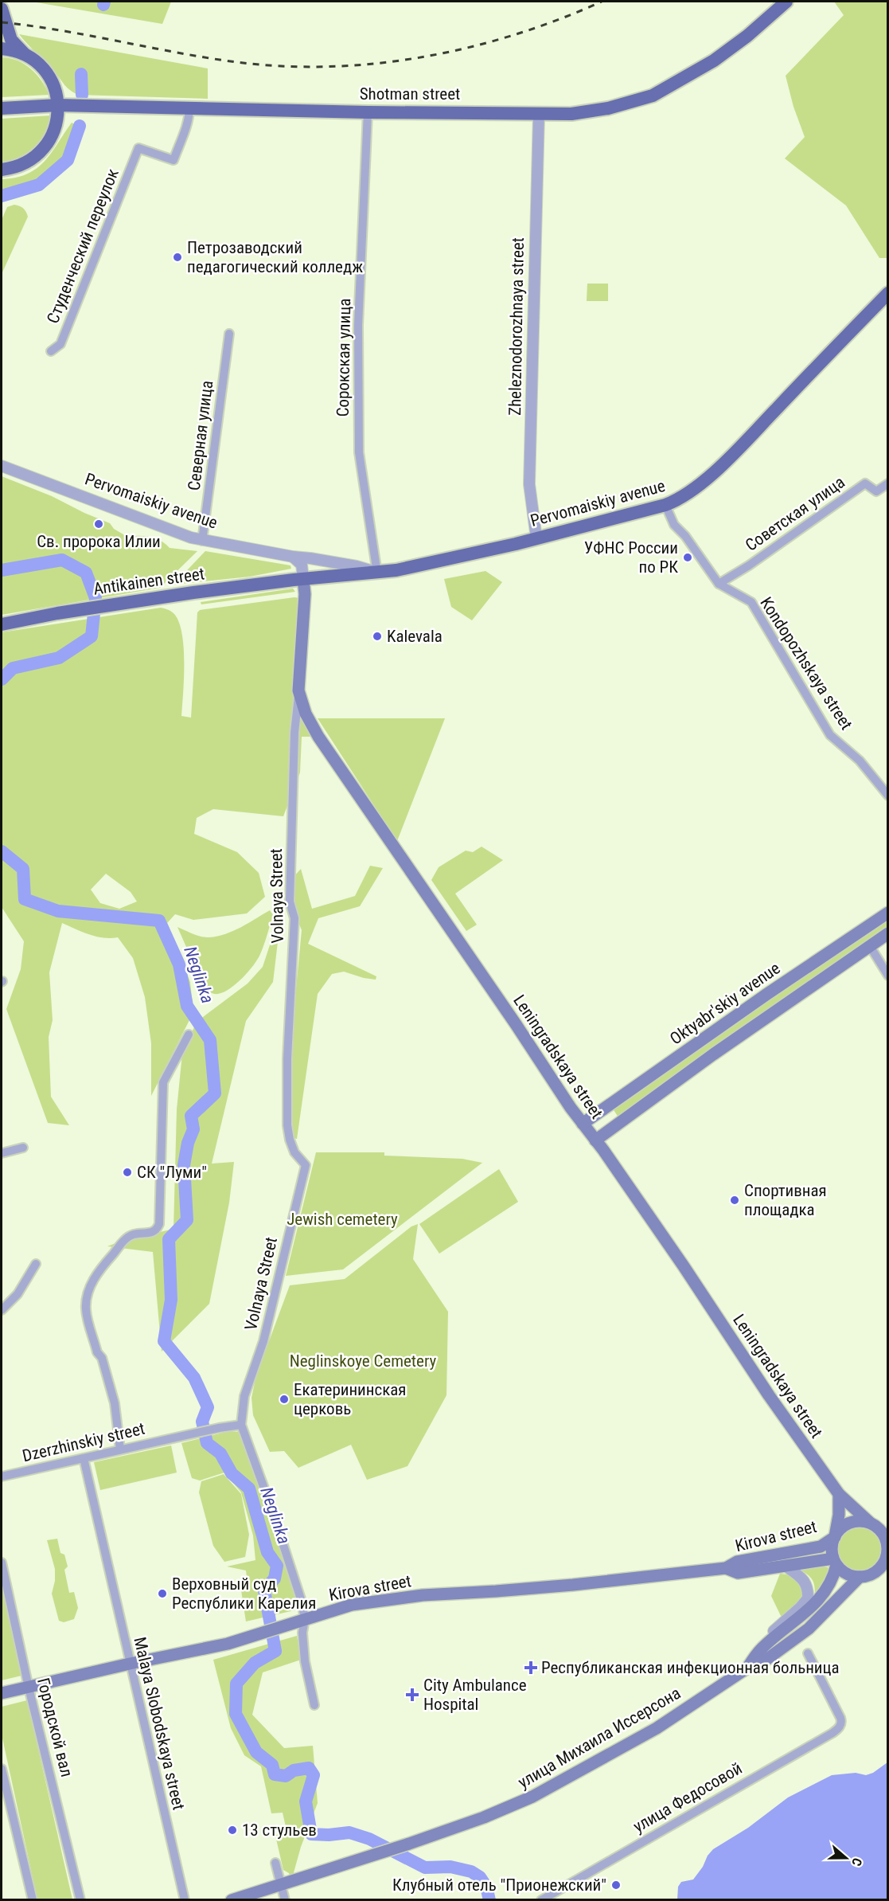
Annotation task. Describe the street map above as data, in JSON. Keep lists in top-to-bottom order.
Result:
{
  "streets": {
    "main road": [
      "Shotman street",
      "Pervomaiskiy avenue",
      "Antikainen street",
      "Oktyabr'skiy avenue",
      "Leningradskaya street",
      "Kirova street",
      "улица Михаила Иссерсона"
    ],
    "street": [
      "Студенческий переулок",
      "Zheleznodorozhnaya street",
      "Сорокская улица",
      "Северная улица",
      "Советская улица",
      "Kondopozhskaya street",
      "Volnaya Street",
      "Dzerzhinskiy street",
      "Malaya Slobodskaya street",
      "Городской вал",
      "улица Федосовой"
    ]
  },
  "crossings": [
    ["Shotman street", "Студенческий переулок"],
    ["Shotman street", "Zheleznodorozhnaya street"],
    ["Shotman street", "Сорокская улица"],
    ["Zheleznodorozhnaya street", "Pervomaiskiy avenue"],
    ["Сорокская улица", "Pervomaiskiy avenue"],
    ["Северная улица", "Pervomaiskiy avenue"],
    ["Pervomaiskiy avenue", "Antikainen street"],
    ["Pervomaiskiy avenue", "Kondopozhskaya street"],
    ["Pervomaiskiy avenue", "Leningradskaya street"],
    ["Советская улица", "Kondopozhskaya street"],
    ["Antikainen street", "Leningradskaya street"],
    ["Volnaya Street", "Leningradskaya street"],
    ["Volnaya Street", "Dzerzhinskiy street"],
    ["Volnaya Street", "Kirova street"],
    ["Oktyabr'skiy avenue", "Leningradskaya street"],
    ["Leningradskaya street", "Kirova street"],
    ["Leningradskaya street", "улица Михаила Иссерсона"],
    ["Dzerzhinskiy street", "Malaya Slobodskaya street"],
    ["Kirova street", "Malaya Slobodskaya street"],
    ["Kirova street", "Городской вал"],
    ["Kirova street", "улица Михаила Иссерсона"]
  ],
  "water": ["Neglinka"],
  "parks": ["Jewish cemetery", "Neglinskoye Cemetery"],
  "places": {
    "other": [
      "Петрозаводский педагогический колледж",
      "Св. пророка Илии",
      "УФНС России по РК",
      "Kalevala",
      "СК \"Луми\"",
      "Спортивная площадка",
      "Екатерининская церковь",
      "Верховный суд Республики Карелия",
      "13 стульев",
      "Клубный отель \"Прионежский\""
    ],
    "health": ["Республиканская инфекционная больница", "City Ambulance Hospital"]
  },
  "north": "right"
}
